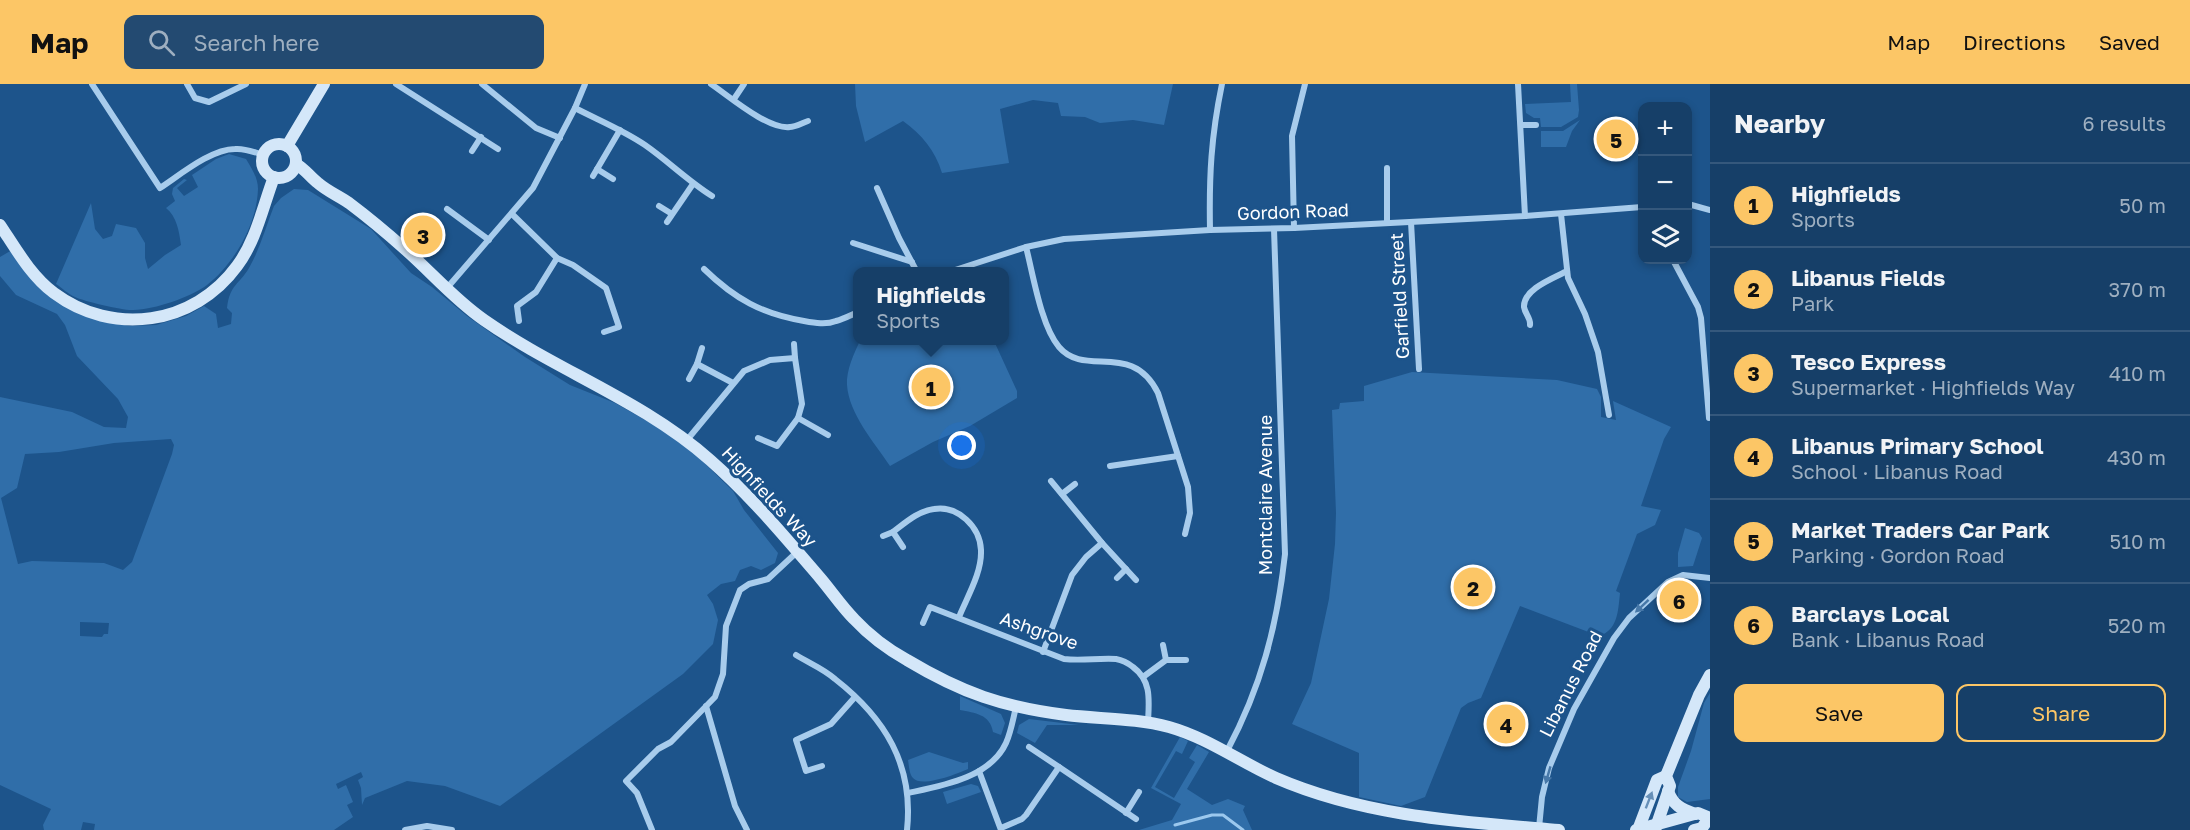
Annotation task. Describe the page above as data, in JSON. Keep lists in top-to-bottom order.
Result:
{
  "streets": {
    "main road": ["Highfields Way"],
    "street": [
      "Gordon Road",
      "Garfield Street",
      "Montclaire Avenue",
      "Ashgrove",
      "Libanus Road"
    ]
  },
  "crossings": [
    ["Gordon Road", "Garfield Street"],
    ["Gordon Road", "Montclaire Avenue"],
    ["Montclaire Avenue", "Highfields Way"],
    ["Highfields Way", "Libanus Road"]
  ],
  "one_way": ["Libanus Road"],
  "page": {
    "header": "Map",
    "search": "Search here",
    "nav": ["Map", "Directions", "Saved"],
    "heading": ["Nearby", "6 results"],
    "map_buttons": ["+", "−"],
    "pins": [
      "5",
      "3",
      "1",
      "2",
      "6",
      "4"
    ],
    "list": [
      {
        "mark": "1",
        "name": "Highfields",
        "note": "Sports",
        "value": "50 m"
      },
      {
        "mark": "2",
        "name": "Libanus Fields",
        "note": "Park",
        "value": "370 m"
      },
      {
        "mark": "3",
        "name": "Tesco Express",
        "note": "Supermarket · Highfields Way",
        "value": "410 m"
      },
      {
        "mark": "4",
        "name": "Libanus Primary School",
        "note": "School · Libanus Road",
        "value": "430 m"
      },
      {
        "mark": "5",
        "name": "Market Traders Car Park",
        "note": "Parking · Gordon Road",
        "value": "510 m"
      },
      {
        "mark": "6",
        "name": "Barclays Local",
        "note": "Bank · Libanus Road",
        "value": "520 m"
      }
    ],
    "popup": ["Highfields", "Sports"],
    "buttons": ["Save", "Share"]
  }
}
